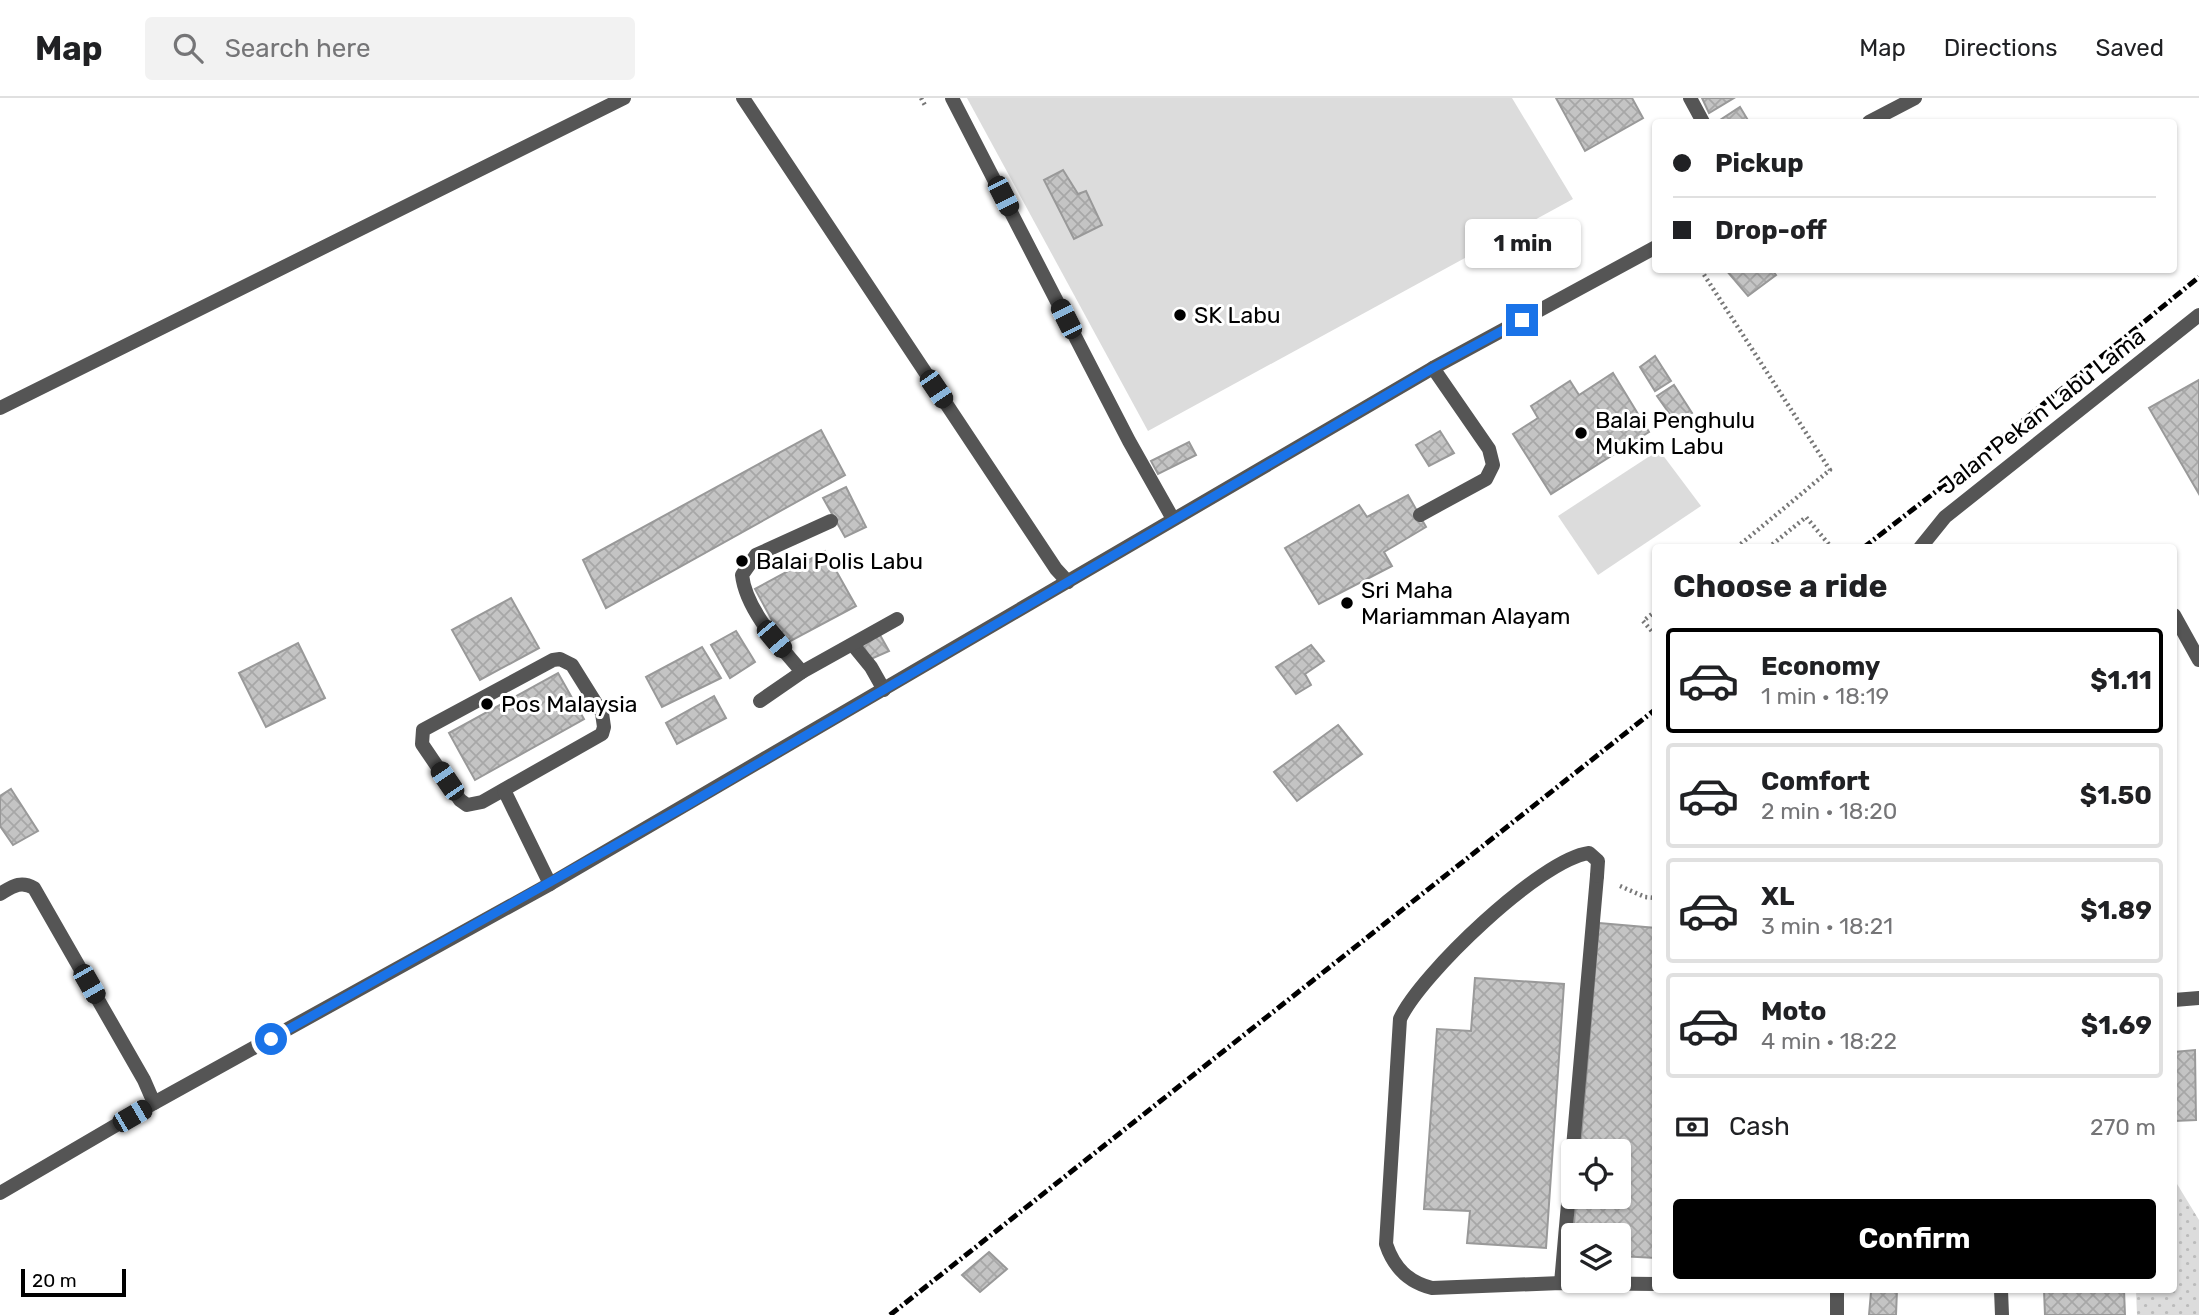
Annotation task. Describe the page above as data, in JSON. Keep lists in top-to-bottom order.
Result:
{
  "streets": {
    "street": ["Jalan Pekan Labu Lama"]
  },
  "places": [
    "SK Labu",
    "Balai Penghulu Mukim Labu",
    "Balai Polis Labu",
    "Sri Maha Mariamman Alayam",
    "Pos Malaysia"
  ],
  "scale_bar": "20 m",
  "page": {
    "header": "Map",
    "search": "Search here",
    "nav": ["Map", "Directions", "Saved"],
    "banner": ["Pickup", "Drop-off"],
    "bubble": "1 min",
    "heading": "Choose a ride",
    "list": [
      {
        "name": "Economy",
        "note": "1 min · 18:19",
        "value": "$1.11"
      },
      {
        "name": "Comfort",
        "note": "2 min · 18:20",
        "value": "$1.50"
      },
      {
        "name": "XL",
        "note": "3 min · 18:21",
        "value": "$1.89"
      },
      {
        "name": "Moto",
        "note": "4 min · 18:22",
        "value": "$1.69"
      }
    ],
    "pay": ["Cash", "270 m"],
    "buttons": "Confirm",
    "scale": "20 m"
  }
}
